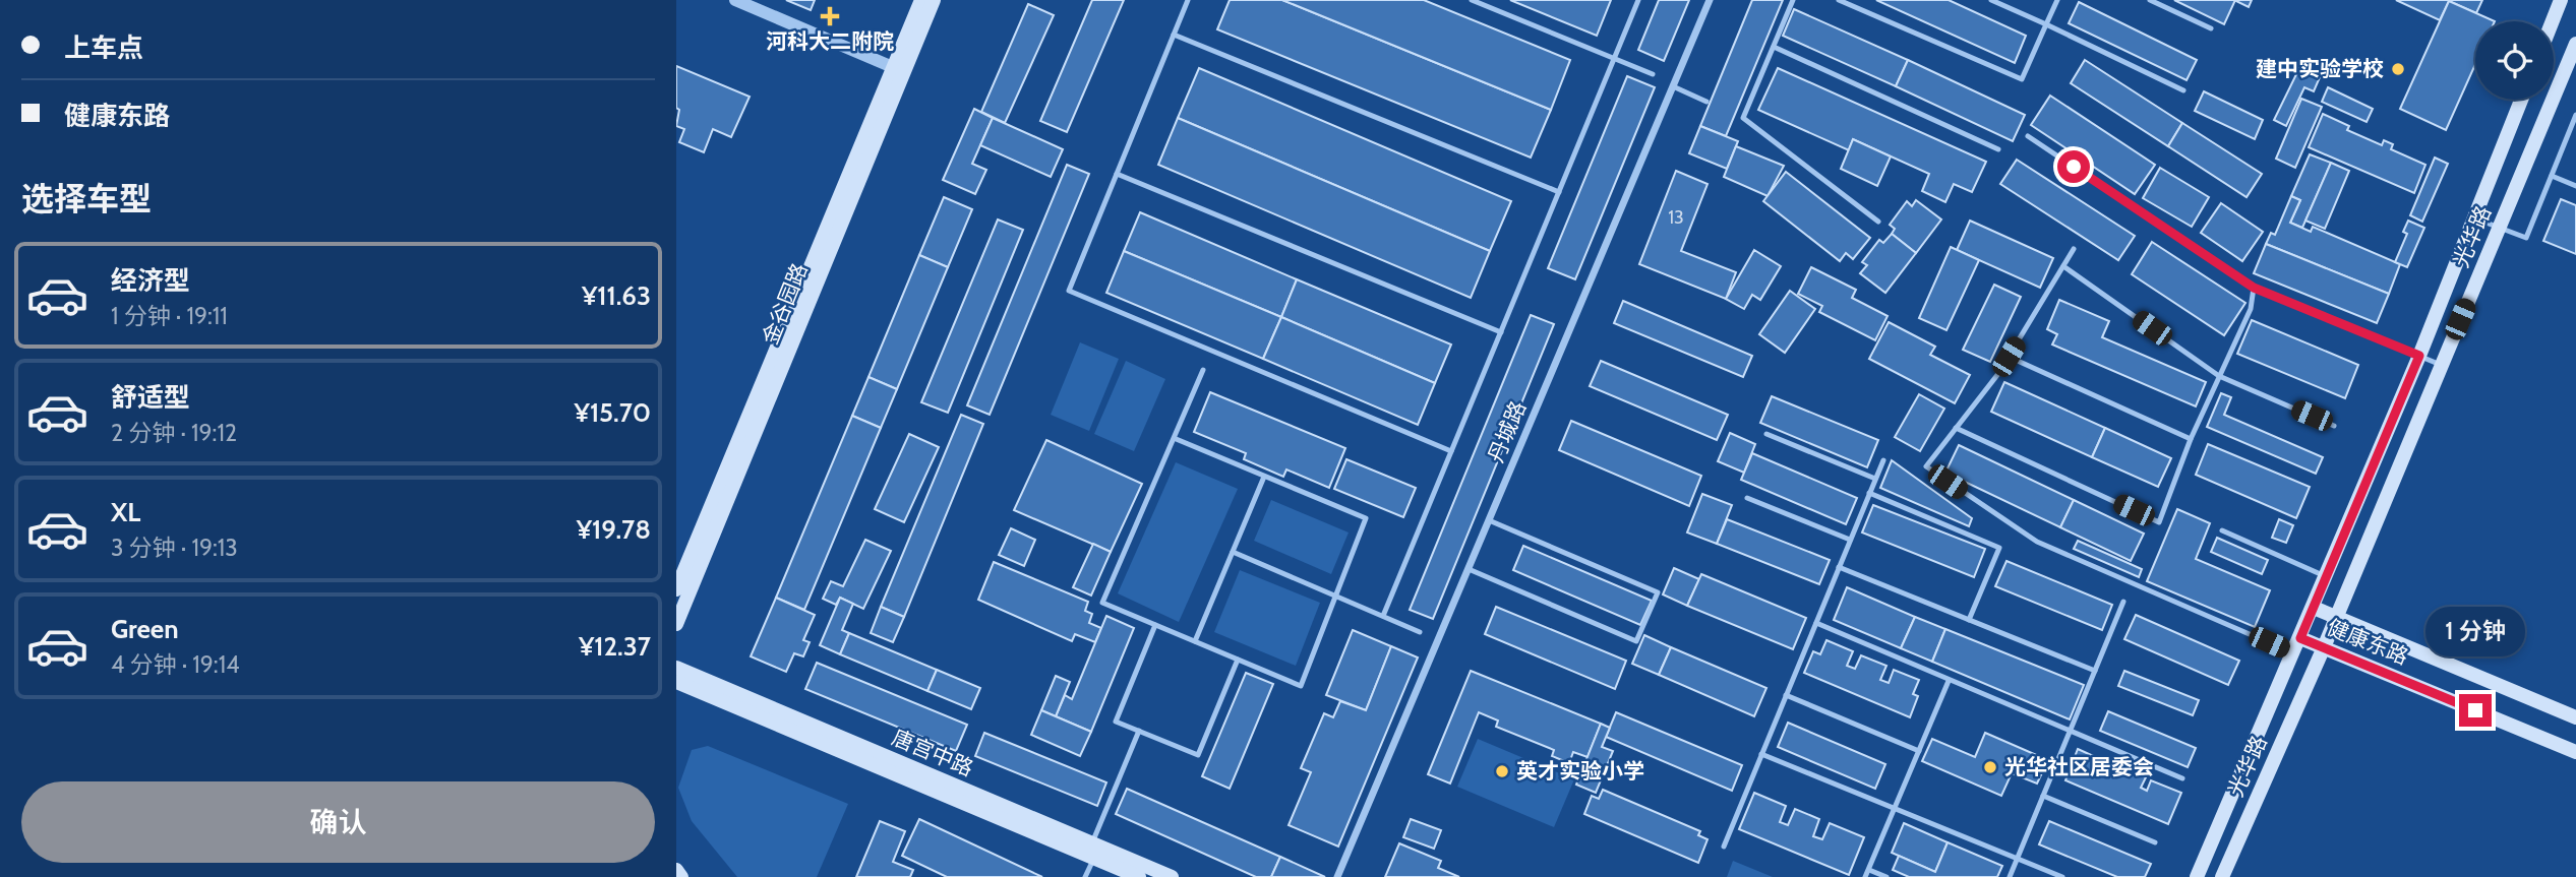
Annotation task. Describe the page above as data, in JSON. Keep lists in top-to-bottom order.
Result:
{
  "streets": {
    "main road": [
      "光华路",
      "金谷园路",
      "健康东路",
      "唐宫中路"
    ],
    "street": ["丹城路"]
  },
  "crossings": [
    ["光华路", "健康东路"]
  ],
  "places": {
    "health": ["河科大二附院"],
    "other": ["建中实验学校", "光华社区居委会", "英才实验小学"]
  },
  "house_numbers": ["13"],
  "page": {
    "banner": ["上车点", "健康东路"],
    "heading": "选择车型",
    "list": [
      {
        "name": "经济型",
        "note": "1 分钟 · 19:11",
        "value": "¥11.63"
      },
      {
        "name": "舒适型",
        "note": "2 分钟 · 19:12",
        "value": "¥15.70"
      },
      {
        "name": "XL",
        "note": "3 分钟 · 19:13",
        "value": "¥19.78"
      },
      {
        "name": "Green",
        "note": "4 分钟 · 19:14",
        "value": "¥12.37"
      }
    ],
    "bubble": "1 分钟",
    "buttons": "确认"
  }
}
